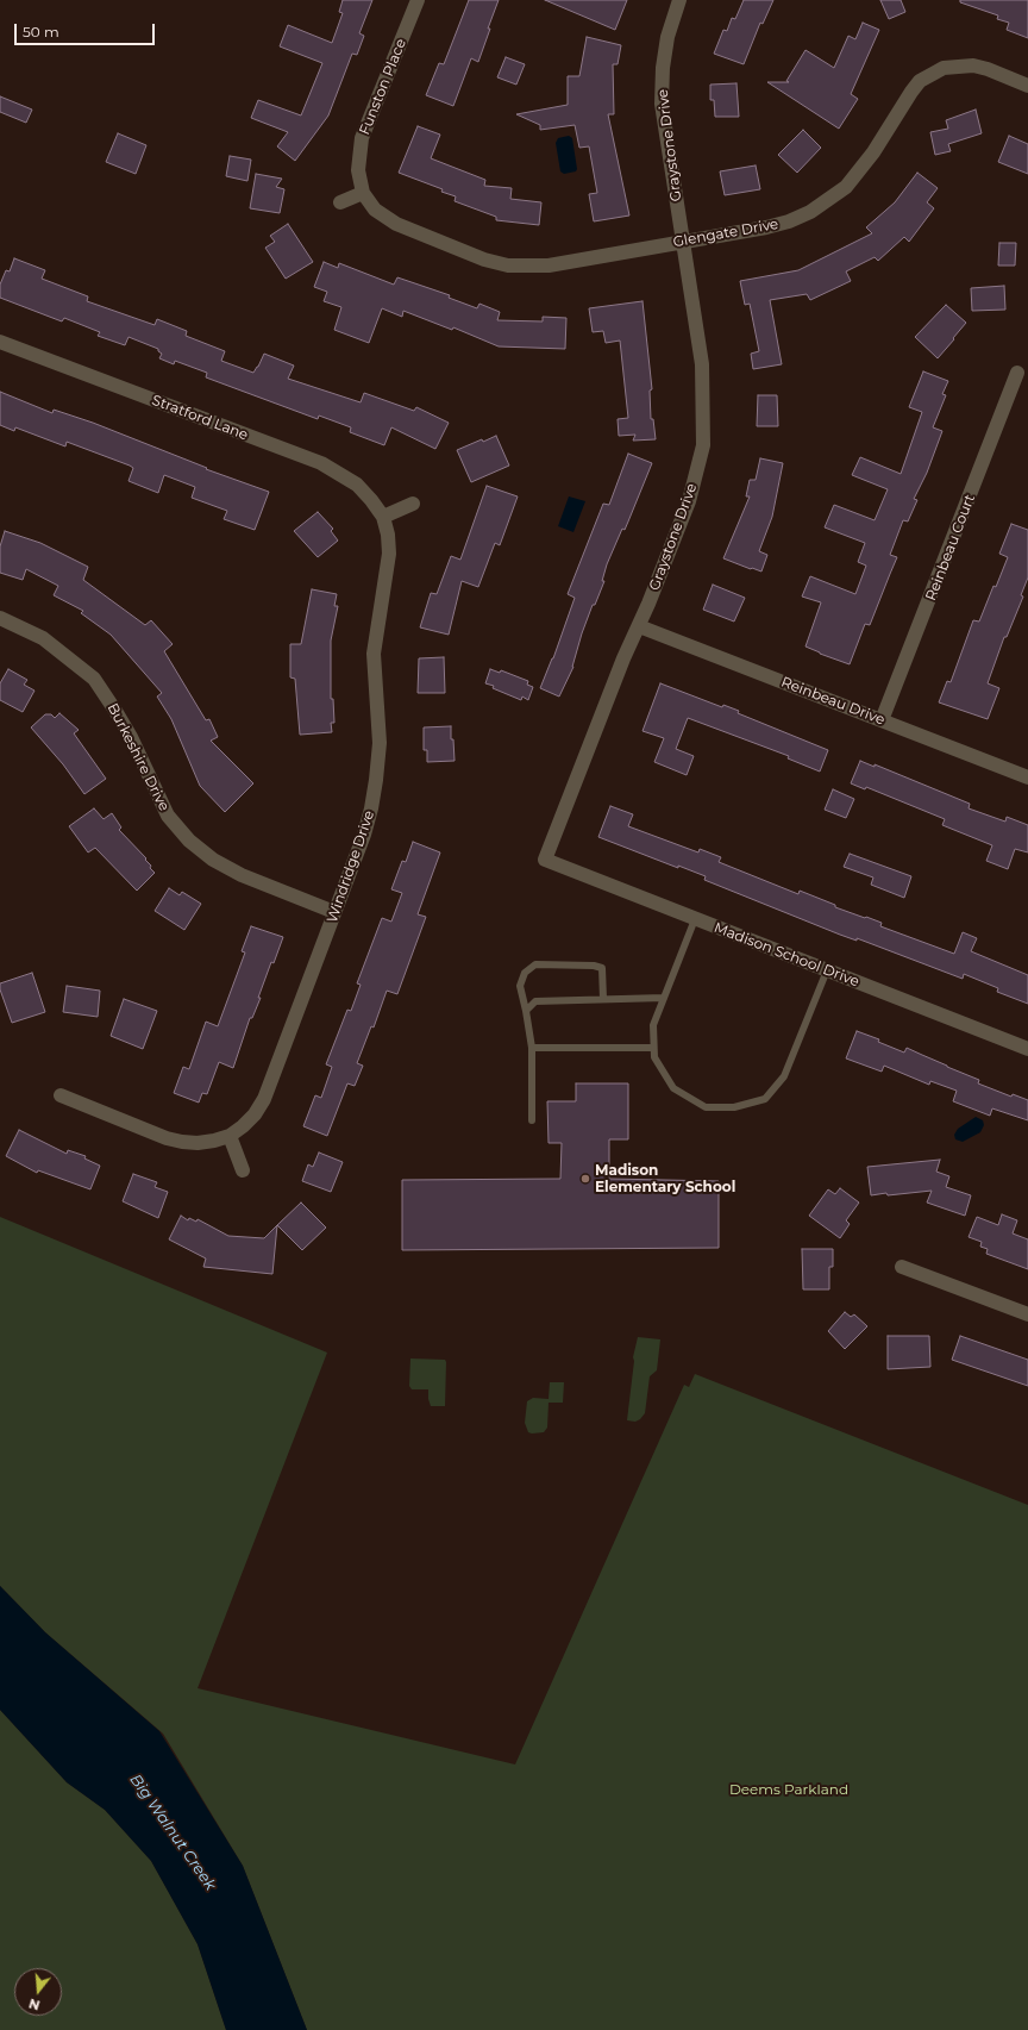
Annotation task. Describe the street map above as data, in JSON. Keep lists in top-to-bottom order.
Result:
{
  "streets": {
    "street": [
      "Funston Place",
      "Graystone Drive",
      "Glengate Drive",
      "Stratford Lane",
      "Reinbeau Court",
      "Reinbeau Drive",
      "Burkeshire Drive",
      "Windridge Drive",
      "Madison School Drive"
    ]
  },
  "crossings": [
    ["Funston Place", "Glengate Drive"],
    ["Graystone Drive", "Glengate Drive"],
    ["Graystone Drive", "Reinbeau Drive"],
    ["Graystone Drive", "Madison School Drive"],
    ["Stratford Lane", "Windridge Drive"],
    ["Reinbeau Court", "Reinbeau Drive"],
    ["Burkeshire Drive", "Windridge Drive"]
  ],
  "water": ["Big Walnut Creek"],
  "parks": ["Deems Parkland"],
  "places": ["Madison Elementary School"],
  "scale_bar": "50 m",
  "north": "bottom"
}
